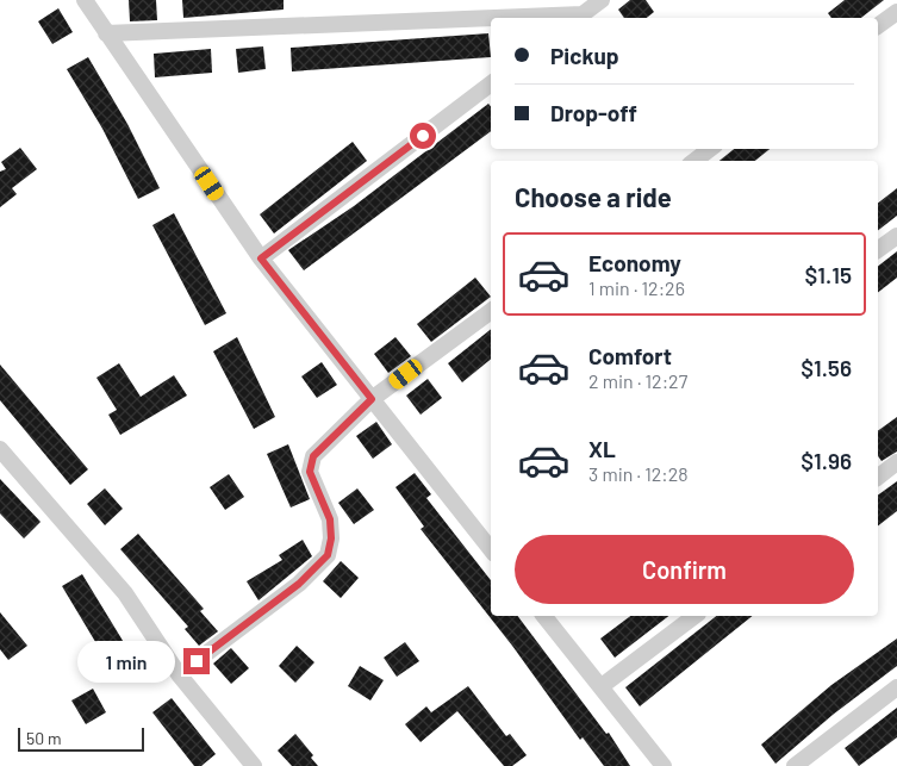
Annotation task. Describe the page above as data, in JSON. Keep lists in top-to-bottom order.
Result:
{
  "scale_bar": "50 m",
  "page": {
    "banner": ["Pickup", "Drop-off"],
    "heading": "Choose a ride",
    "list": [
      {
        "name": "Economy",
        "note": "1 min · 12:26",
        "value": "$1.15"
      },
      {
        "name": "Comfort",
        "note": "2 min · 12:27",
        "value": "$1.56"
      },
      {
        "name": "XL",
        "note": "3 min · 12:28",
        "value": "$1.96"
      }
    ],
    "buttons": "Confirm",
    "bubble": "1 min",
    "scale": "50 m"
  }
}
